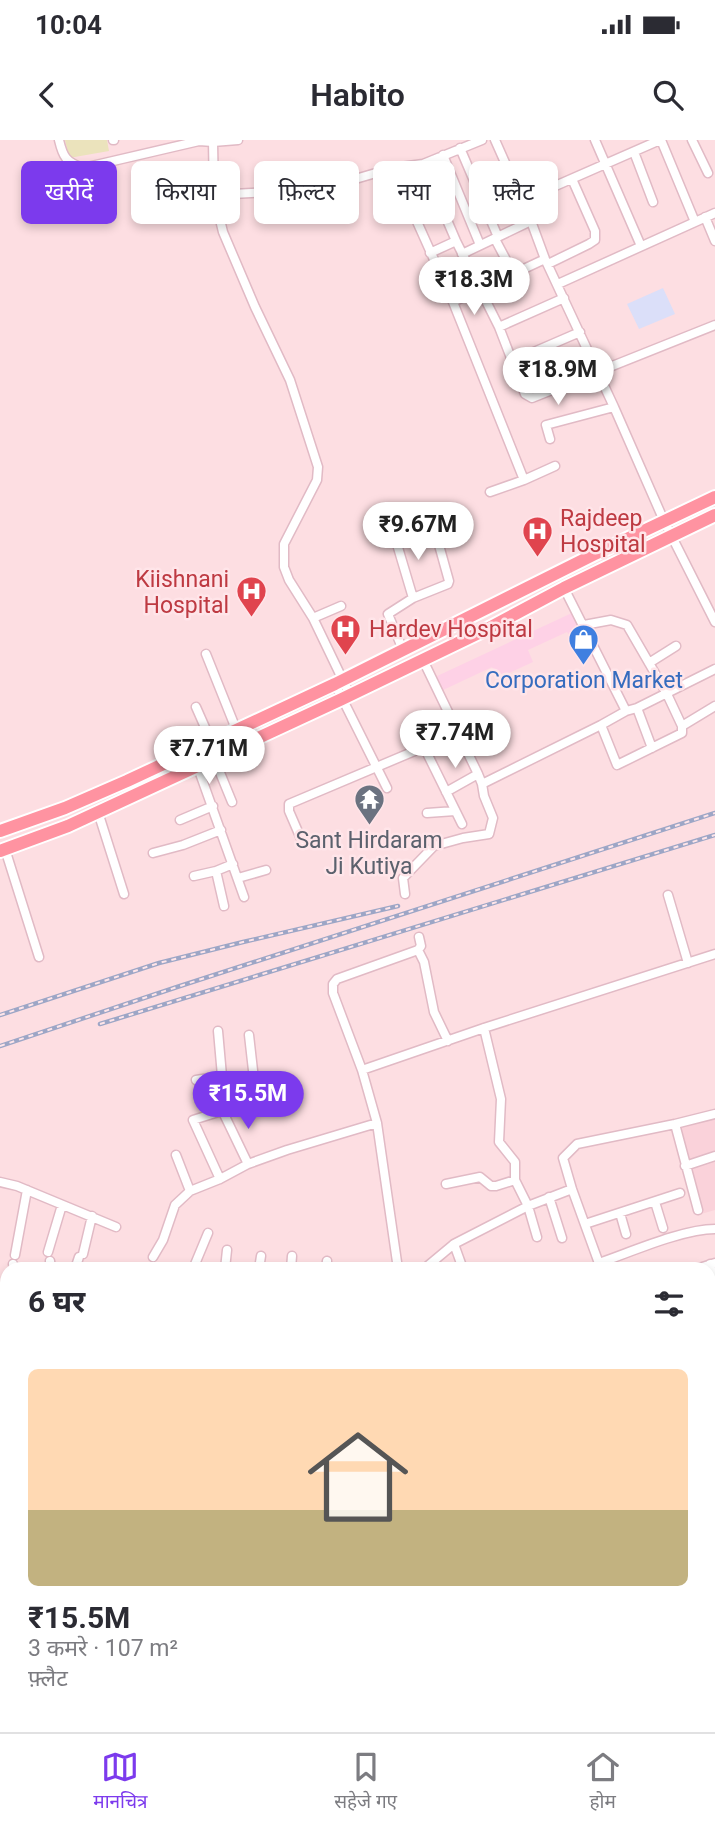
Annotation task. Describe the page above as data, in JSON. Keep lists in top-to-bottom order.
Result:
{
  "places": {
    "hospital": ["Rajdeep Hospital", "Kiishnani Hospital", "Hardev Hospital"],
    "shop": ["Corporation Market"],
    "temple": ["Sant Hirdaram Ji Kutiya"]
  },
  "page": {
    "status": "10:04",
    "header": "Habito",
    "chip": [
      "खरीदें",
      "किराया",
      "फ़िल्टर",
      "नया",
      "फ़्लैट"
    ],
    "price": [
      "₹18.3M",
      "₹18.9M",
      "₹9.67M",
      "₹7.74M",
      "₹7.71M",
      "₹15.5M"
    ],
    "heading": "6 घर",
    "list": [
      {
        "name": "₹15.5M",
        "note": "3 कमरे · 107 m² · फ़्लैट"
      }
    ],
    "tabs": ["मानचित्र", "सहेजे गए", "होम"]
  }
}
